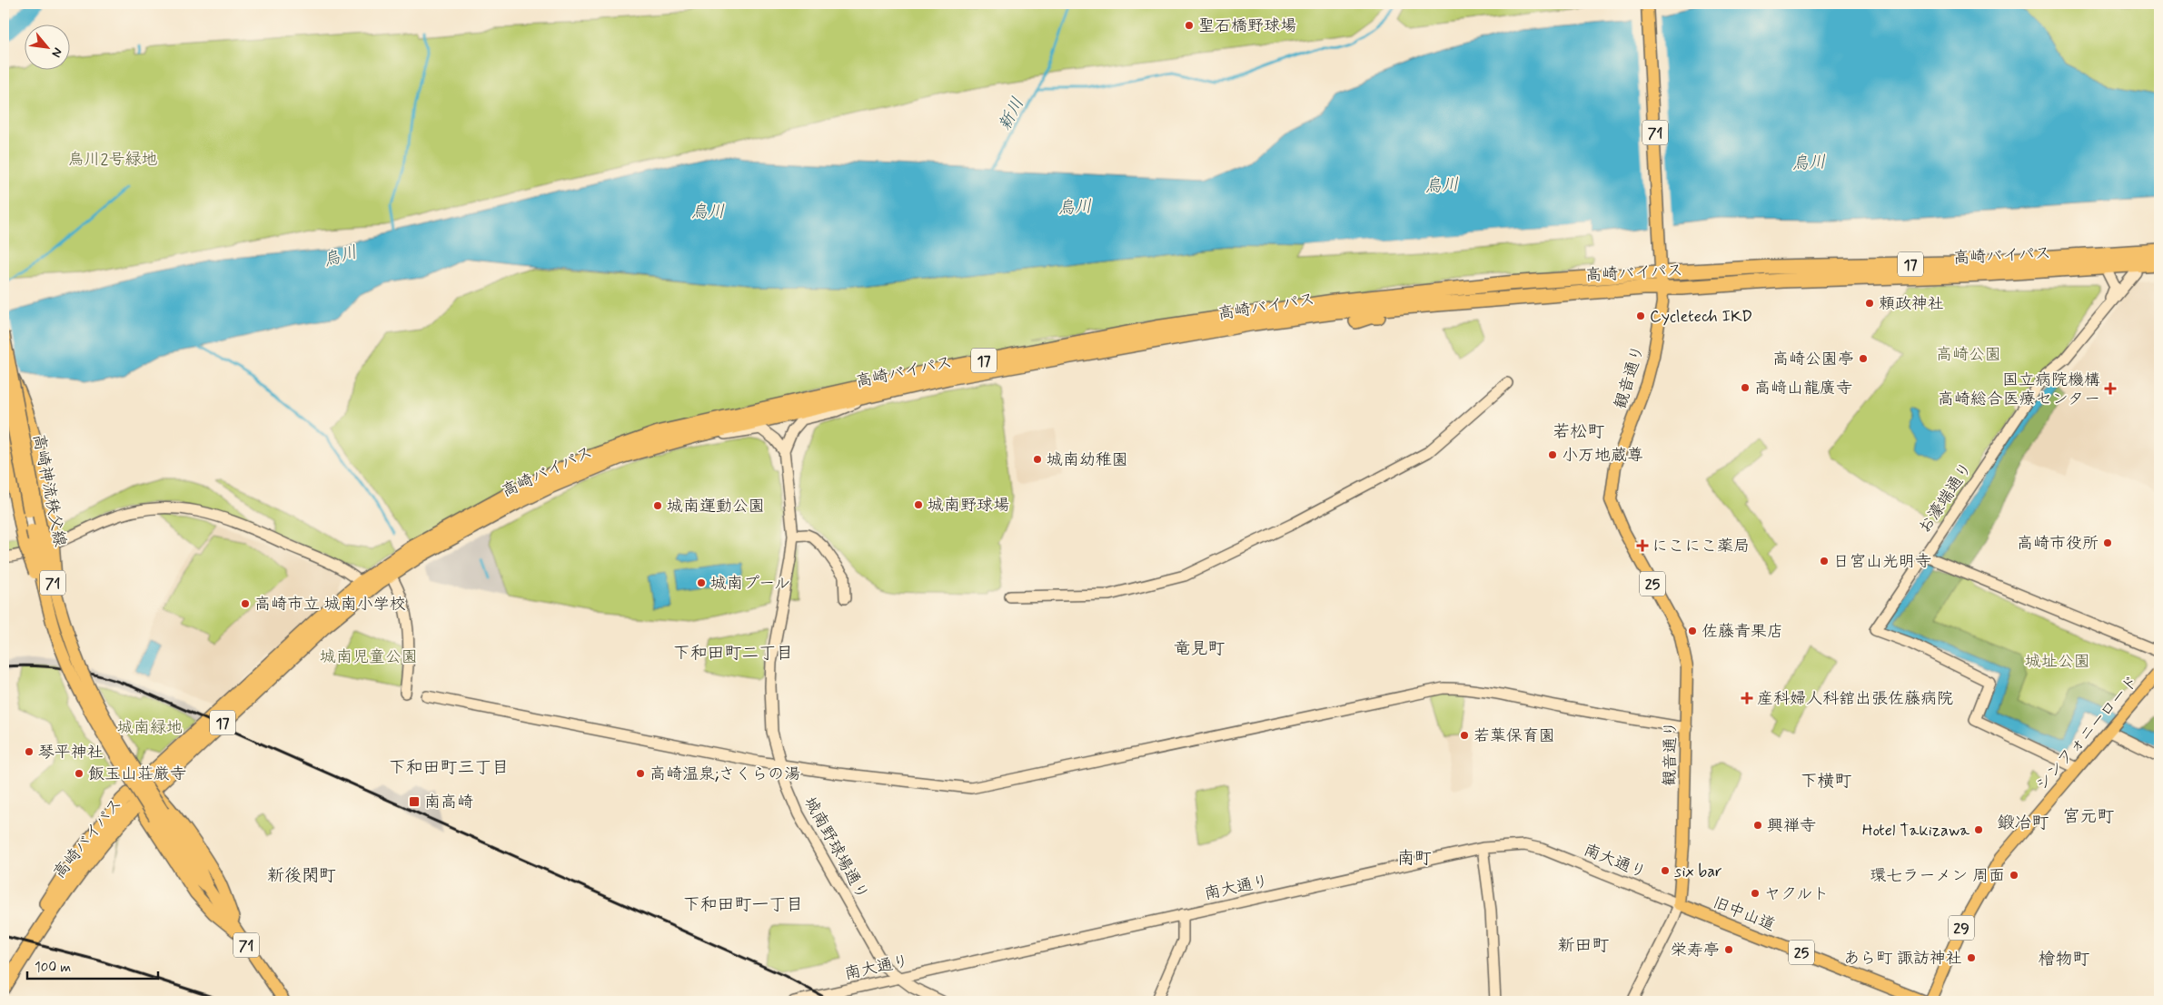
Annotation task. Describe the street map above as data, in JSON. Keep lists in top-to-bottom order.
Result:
{
  "streets": {
    "highway": ["高崎バイパス", "17"],
    "main road": [
      "71",
      "観音通り",
      "高崎神流秩父線",
      "25",
      "シンフォニーロード",
      "旧中山道",
      "29"
    ],
    "street": ["お濠端通り", "城南野球場通り", "南大通り"]
  },
  "crossings": [
    ["71", "高崎バイパス"],
    ["71", "高崎神流秩父線"],
    ["高崎バイパス", "17"],
    ["高崎バイパス", "観音通り"],
    ["観音通り", "南大通り"],
    ["観音通り", "旧中山道"],
    ["お濠端通り", "シンフォニーロード"],
    ["城南野球場通り", "南大通り"],
    ["南大通り", "旧中山道"]
  ],
  "districts": [
    "若松町",
    "竜見町",
    "下和田町二丁目",
    "下和田町三丁目",
    "下横町",
    "宮元町",
    "鍛冶町",
    "南町",
    "新後閑町",
    "下和田町一丁目",
    "新田町",
    "檜物町"
  ],
  "water": ["新川", "烏川"],
  "parks": [
    "烏川2号緑地",
    "高崎公園",
    "城南児童公園",
    "城址公園",
    "城南緑地"
  ],
  "places": {
    "other": [
      "聖石橋野球場",
      "頼政神社",
      "Cycletech IKD",
      "高崎公園亭",
      "高﨑山龍廣寺",
      "小万地蔵尊",
      "城南幼稚園",
      "城南野球場",
      "城南運動公園",
      "高崎市役所",
      "日宮山光明寺",
      "城南プール",
      "高崎市立 城南小学校",
      "佐藤青果店",
      "若葉保育園",
      "琴平神社",
      "飯玉山荘厳寺",
      "高崎温泉;さくらの湯",
      "興禅寺",
      "Hotel Takizawa",
      "six bar",
      "環七ラーメン 周面",
      "ヤクルト",
      "栄寿亭",
      "あら町 諏訪神社"
    ],
    "health": ["国立病院機構 高崎総合医療センター", "にこにこ薬局", "産科婦人科舘出張佐藤病院"],
    "transit": ["南高崎"]
  },
  "scale_bar": "100 m",
  "north": "bottom right"
}
